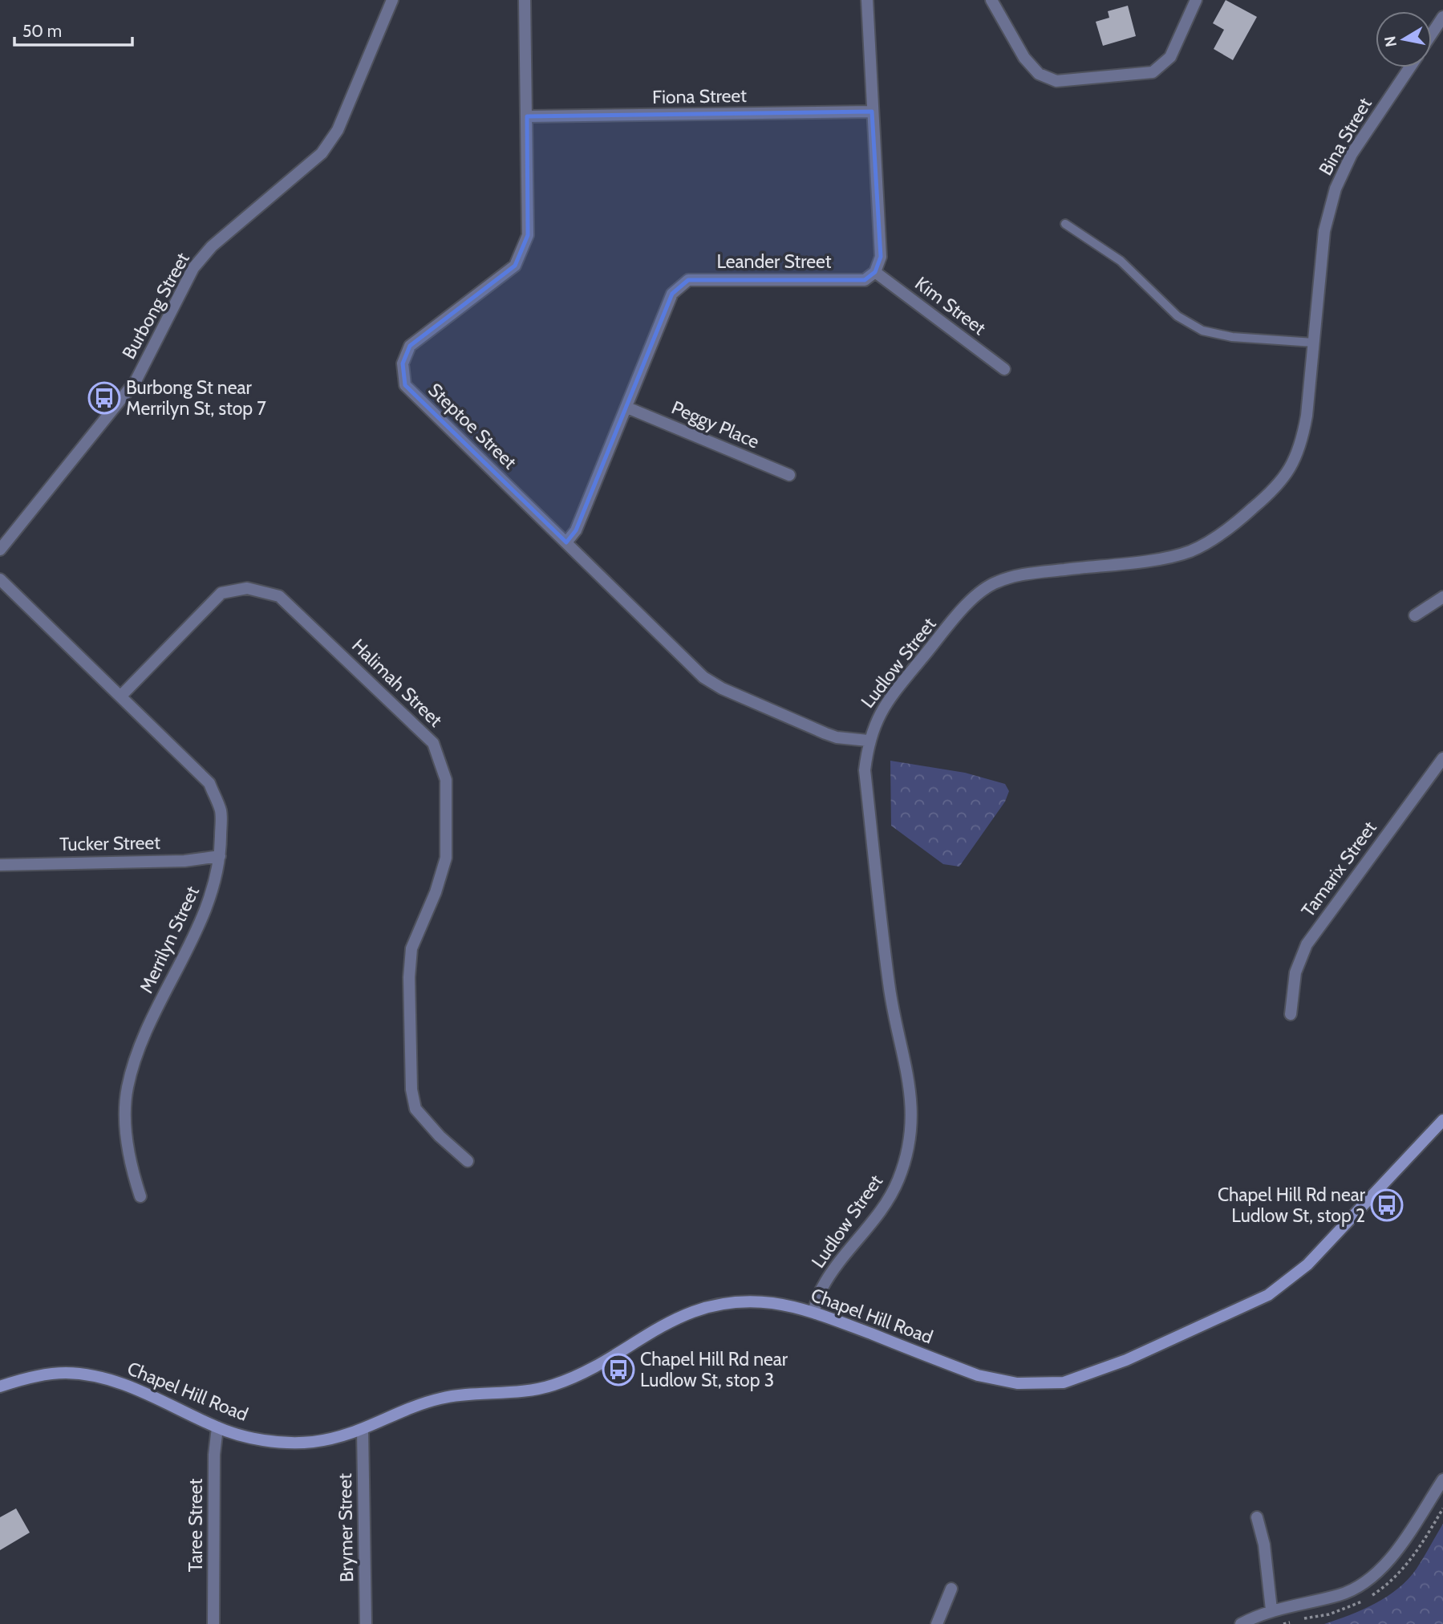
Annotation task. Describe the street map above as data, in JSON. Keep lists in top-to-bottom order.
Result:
{
  "streets": {
    "main road": ["Chapel Hill Road"],
    "street": [
      "Fiona Street",
      "Bina Street",
      "Leander Street",
      "Burbong Street",
      "Kim Street",
      "Peggy Place",
      "Steptoe Street",
      "Ludlow Street",
      "Halimah Street",
      "Tucker Street",
      "Tamarix Street",
      "Merrilyn Street",
      "Taree Street",
      "Brymer Street"
    ]
  },
  "crossings": [
    ["Fiona Street", "Steptoe Street"],
    ["Bina Street", "Ludlow Street"],
    ["Leander Street", "Kim Street"],
    ["Leander Street", "Peggy Place"],
    ["Leander Street", "Steptoe Street"],
    ["Steptoe Street", "Ludlow Street"],
    ["Ludlow Street", "Chapel Hill Road"],
    ["Halimah Street", "Merrilyn Street"],
    ["Tucker Street", "Merrilyn Street"],
    ["Chapel Hill Road", "Taree Street"],
    ["Chapel Hill Road", "Brymer Street"]
  ],
  "places": {
    "bus stop": ["Burbong St near Merrilyn St, stop 7", "Chapel Hill Rd near Ludlow St, stop 2", "Chapel Hill Rd near Ludlow St, stop 3"]
  },
  "scale_bar": "50 m",
  "north": "left"
}
